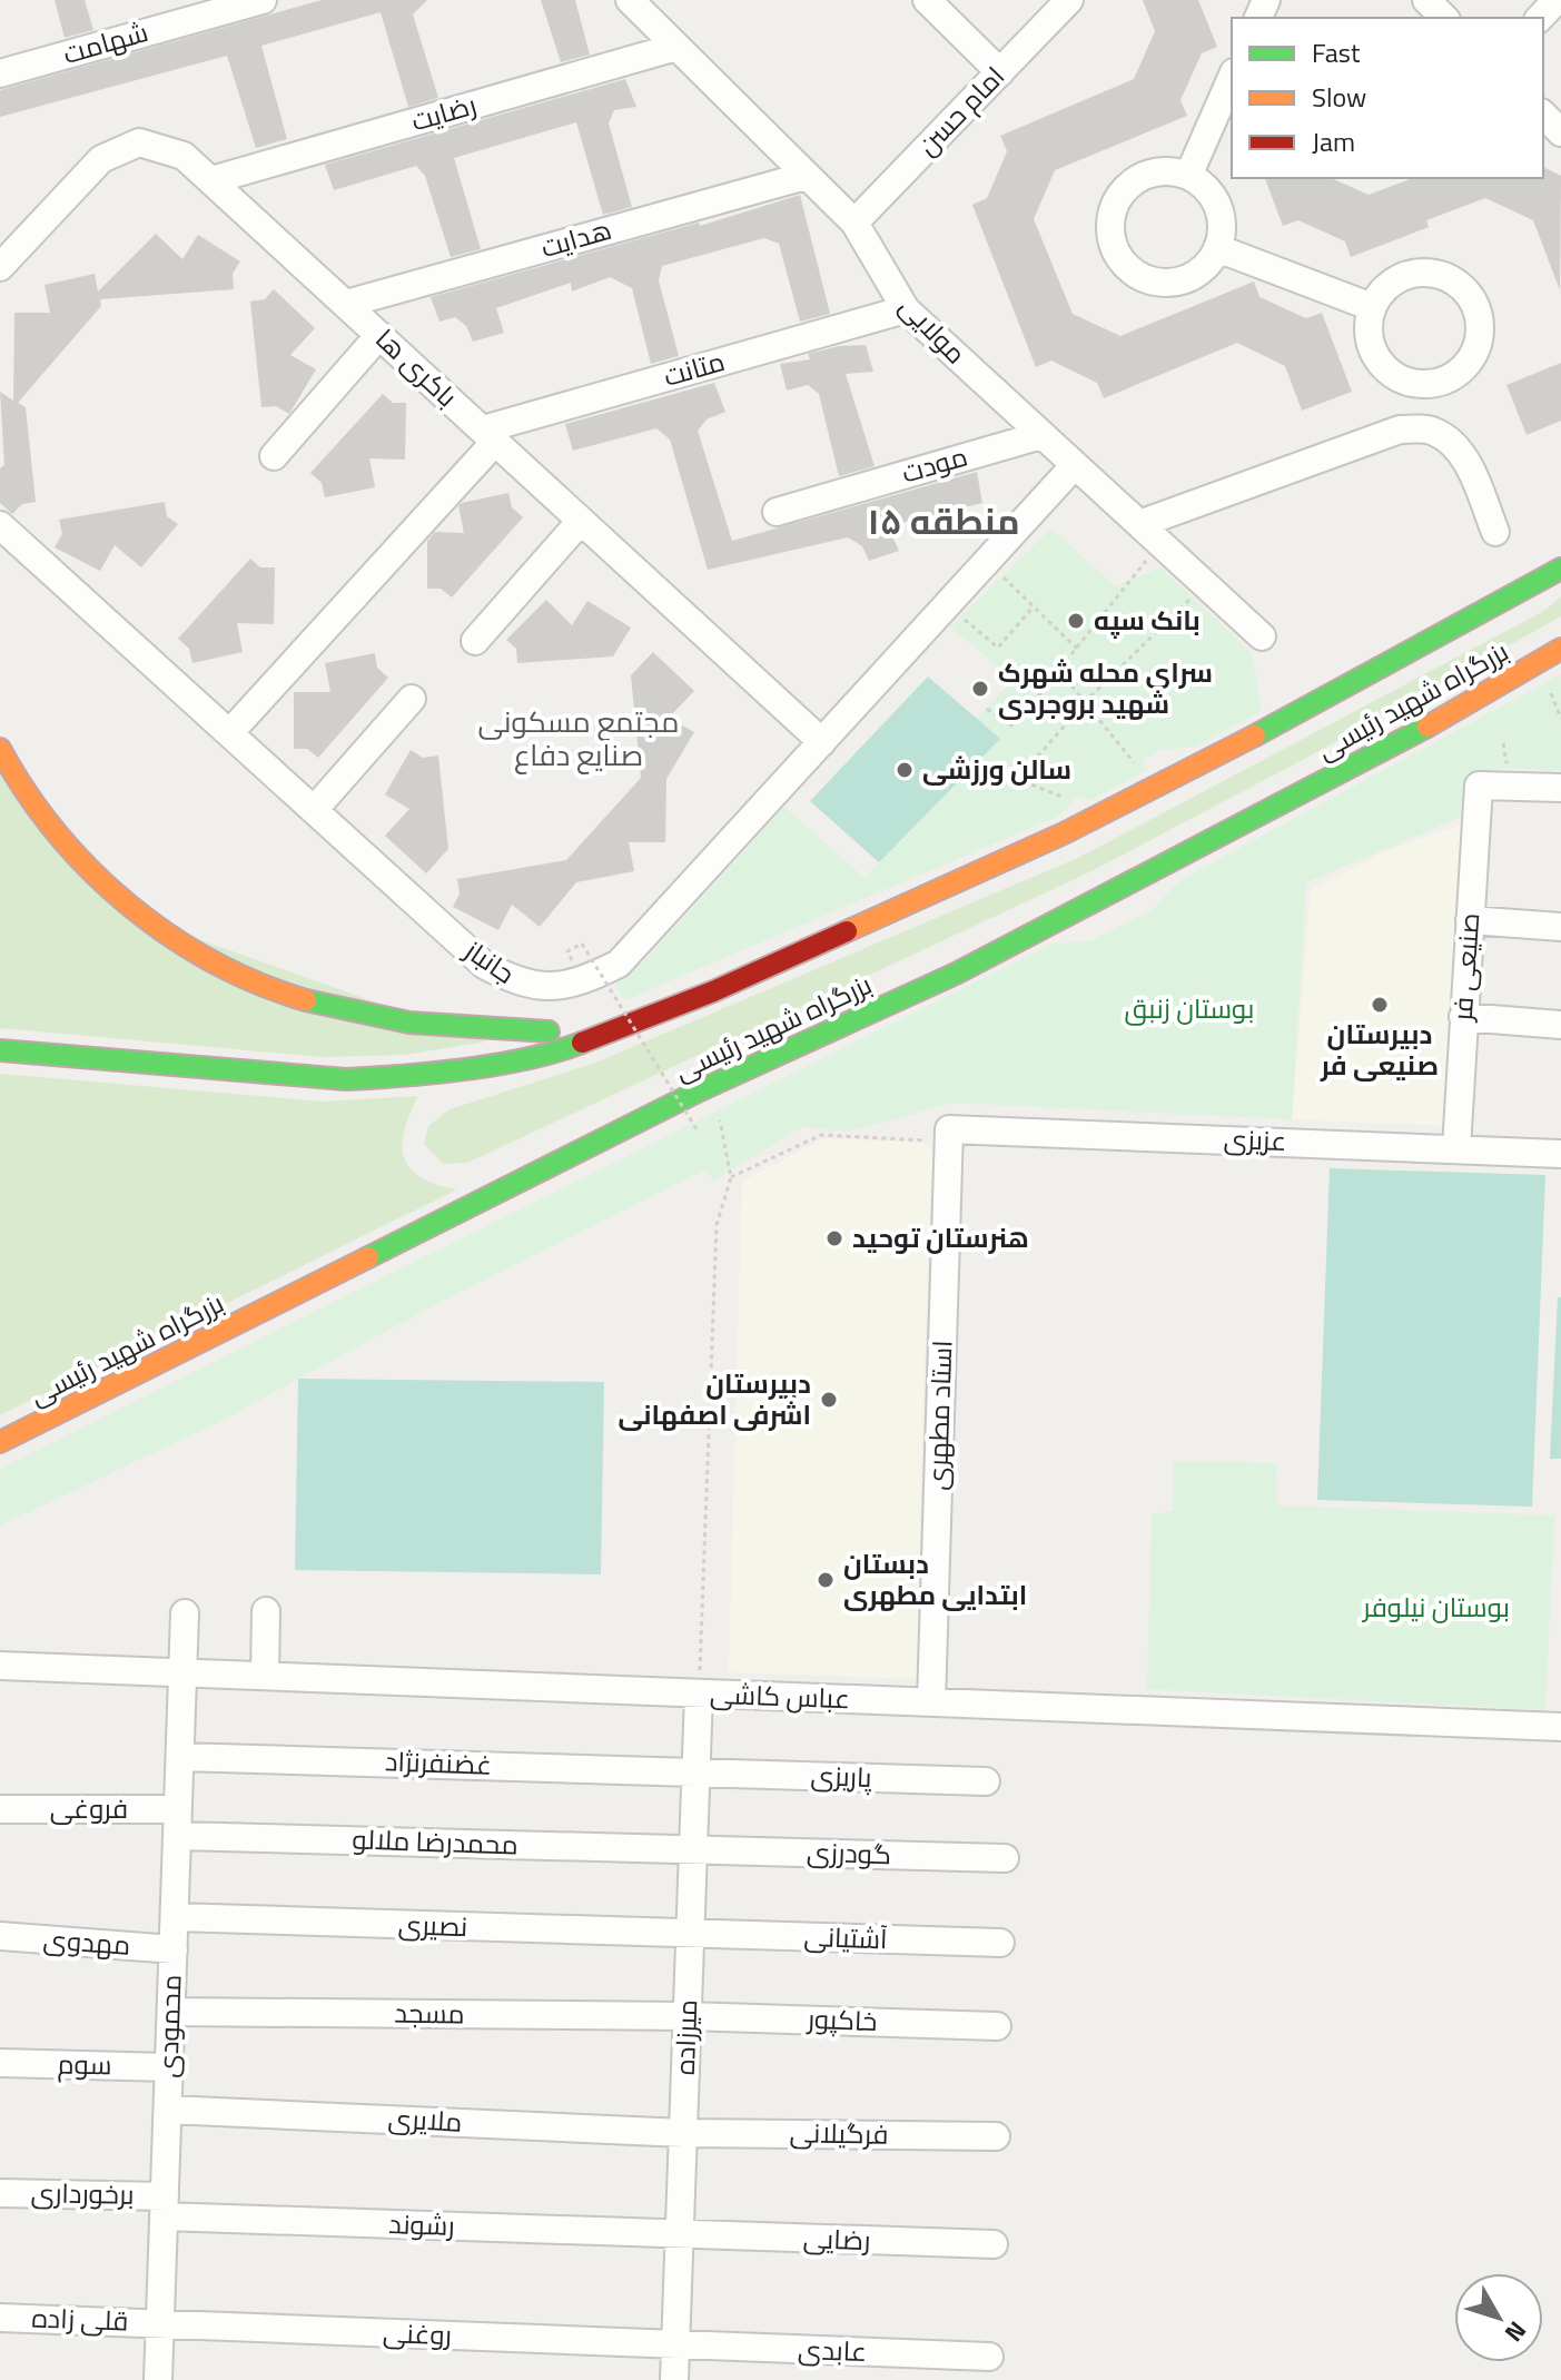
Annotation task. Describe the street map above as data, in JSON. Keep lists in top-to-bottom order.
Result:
{
  "streets": {
    "highway": ["بزرگراه شهید رئیسی"],
    "street": [
      "شهامت",
      "امام حسن",
      "رضایت",
      "هدایت",
      "مولايی",
      "باکری ها",
      "متانت",
      "مودت",
      "جانباز",
      "صنیعی فر",
      "عزیزی",
      "استاد مطهری",
      "عباس کاشی",
      "غضنفرنژاد",
      "پاریزی",
      "فروغی",
      "محمدرضا ملالو",
      "گودرزی",
      "نصیری",
      "آشتیانی",
      "مهدوی",
      "مسجد",
      "خاکپور",
      "محمودی",
      "میرزاده",
      "سوم",
      "ملایری",
      "فرگیلانی",
      "برخورداری",
      "رشوند",
      "رضایی",
      "قلی زاده",
      "روغنی",
      "عابدی"
    ]
  },
  "crossings": [
    ["امام حسن", "مولايی"],
    ["رضایت", "مولايی"],
    ["رضایت", "باکری ها"],
    ["هدایت", "مولايی"],
    ["هدایت", "باکری ها"],
    ["مولايی", "متانت"],
    ["مولايی", "مودت"],
    ["مولايی", "جانباز"],
    ["باکری ها", "متانت"],
    ["باکری ها", "جانباز"],
    ["صنیعی فر", "عزیزی"],
    ["عزیزی", "استاد مطهری"],
    ["استاد مطهری", "عباس کاشی"],
    ["عباس کاشی", "محمودی"],
    ["عباس کاشی", "میرزاده"],
    ["غضنفرنژاد", "پاریزی"],
    ["غضنفرنژاد", "محمودی"],
    ["غضنفرنژاد", "میرزاده"],
    ["پاریزی", "میرزاده"],
    ["فروغی", "محمدرضا ملالو"],
    ["فروغی", "محمودی"],
    ["محمدرضا ملالو", "گودرزی"],
    ["محمدرضا ملالو", "محمودی"],
    ["محمدرضا ملالو", "میرزاده"],
    ["گودرزی", "میرزاده"],
    ["نصیری", "آشتیانی"],
    ["نصیری", "محمودی"],
    ["نصیری", "میرزاده"],
    ["آشتیانی", "میرزاده"],
    ["مهدوی", "محمودی"],
    ["مسجد", "خاکپور"],
    ["مسجد", "محمودی"],
    ["مسجد", "میرزاده"],
    ["خاکپور", "میرزاده"],
    ["محمودی", "سوم"],
    ["محمودی", "ملایری"],
    ["محمودی", "برخورداری"],
    ["محمودی", "رشوند"],
    ["محمودی", "قلی زاده"],
    ["محمودی", "روغنی"],
    ["میرزاده", "ملایری"],
    ["میرزاده", "فرگیلانی"],
    ["میرزاده", "رشوند"],
    ["میرزاده", "رضایی"],
    ["میرزاده", "روغنی"],
    ["میرزاده", "عابدی"],
    ["ملایری", "فرگیلانی"],
    ["برخورداری", "رشوند"],
    ["رشوند", "رضایی"],
    ["قلی زاده", "روغنی"],
    ["روغنی", "عابدی"]
  ],
  "districts": ["منطقه ۱۵", "مجتمع مسکونی صنایع دفاع"],
  "parks": ["بوستان زنبق", "بوستان نیلوفر"],
  "places": [
    "بانک سپه",
    "سرای محله شهرک شهید بروجردی",
    "سالن ورزشی",
    "دبیرستان صنیعی فر",
    "هنرستان توحید",
    "دبیرستان اشرفی اصفهانی",
    "دبستان ابتدایی مطهری"
  ],
  "legend": ["Fast", "Slow", "Jam"],
  "north": "bottom right"
}
